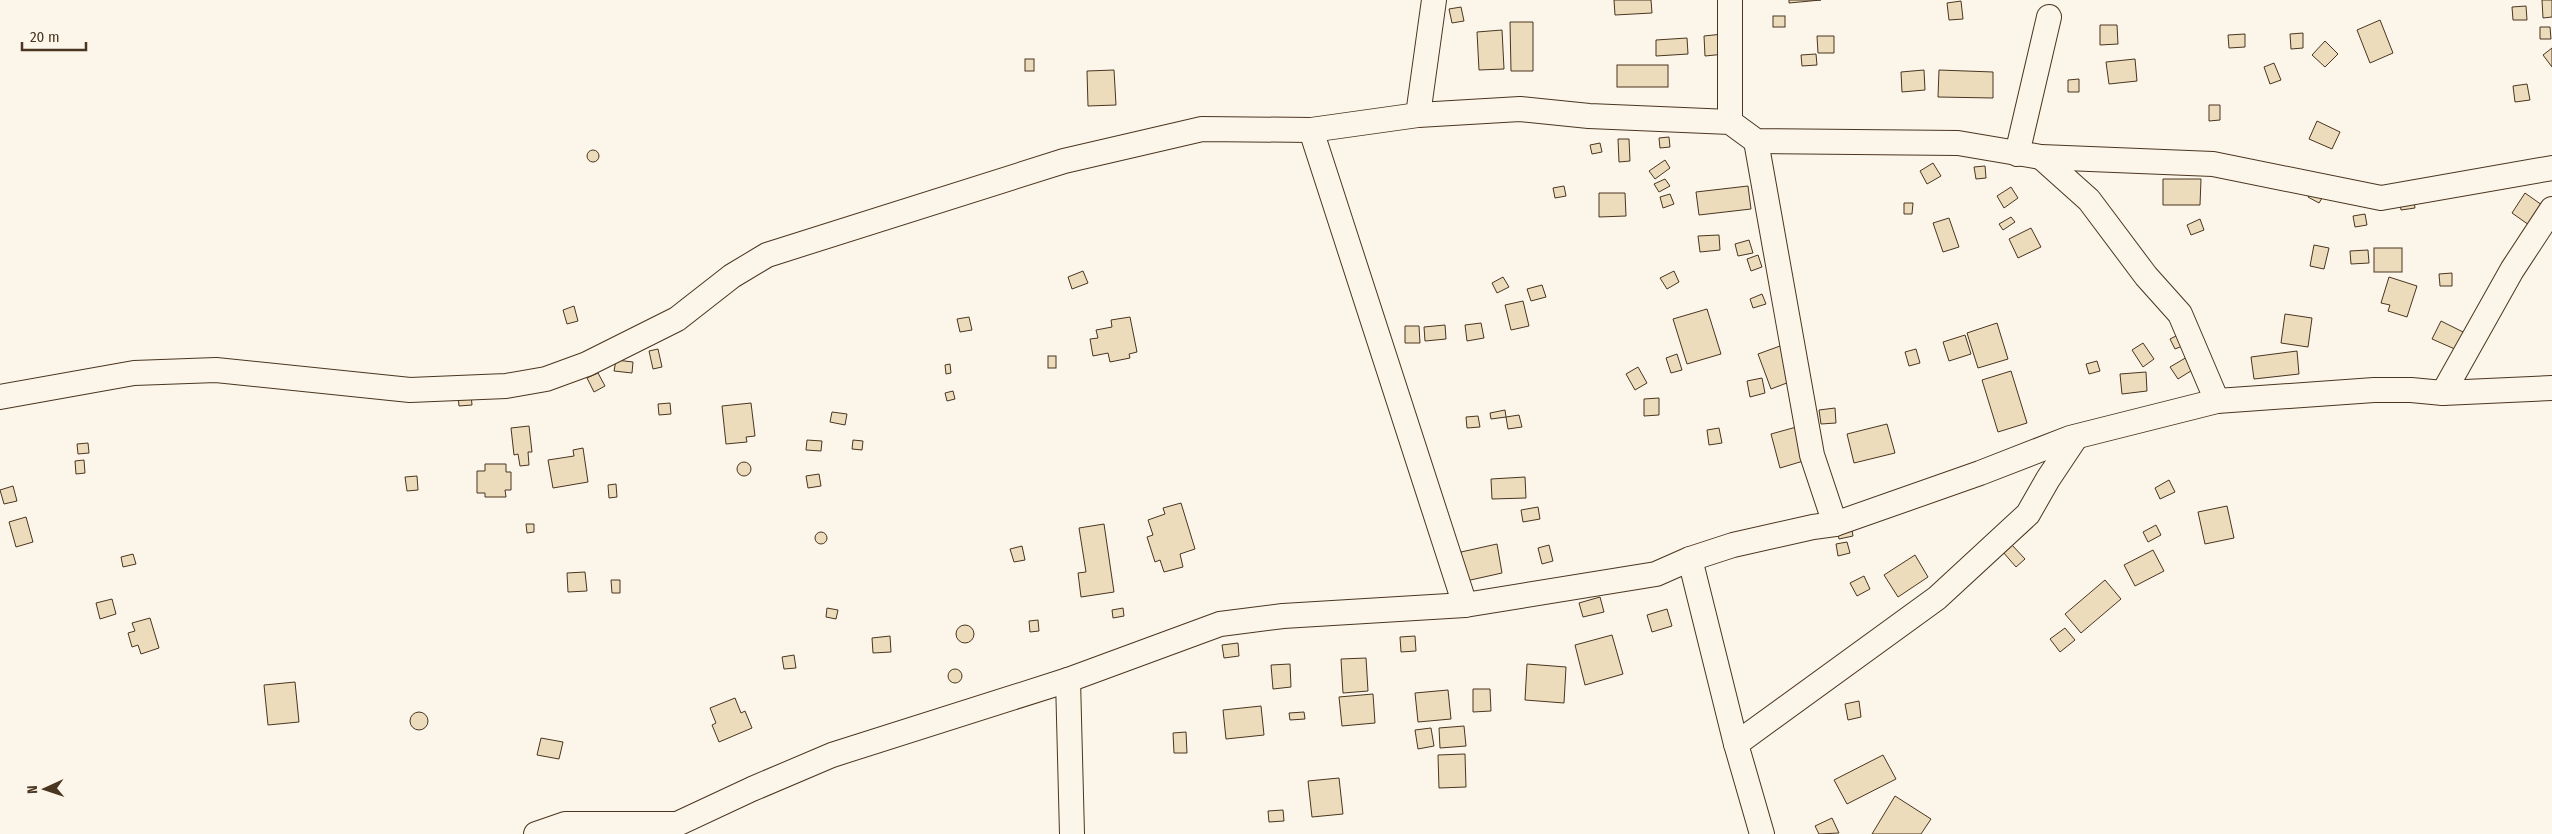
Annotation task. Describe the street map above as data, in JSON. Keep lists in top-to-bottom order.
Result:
{
  "scale_bar": "20 m",
  "north": "left"
}
